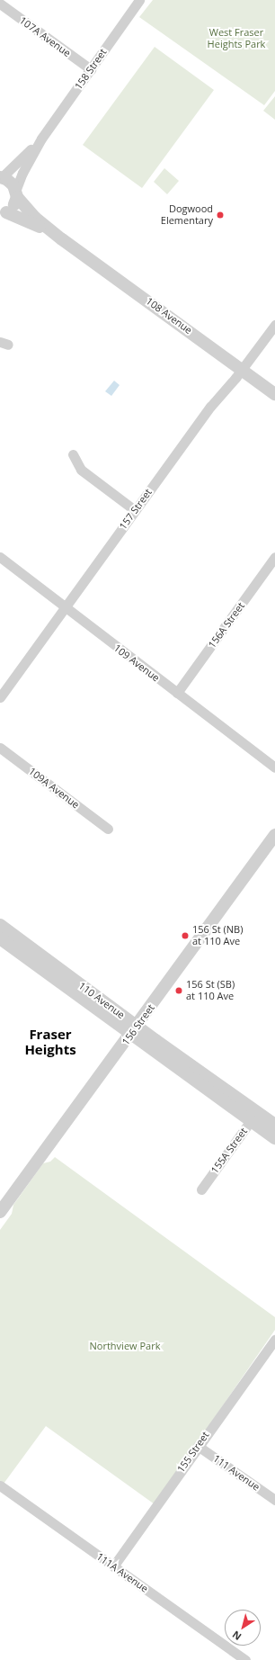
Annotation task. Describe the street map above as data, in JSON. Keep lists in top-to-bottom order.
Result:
{
  "streets": {
    "street": [
      "107A Avenue",
      "158 Street",
      "108 Avenue",
      "157 Street",
      "156A Street",
      "109 Avenue",
      "109A Avenue",
      "110 Avenue",
      "156 Street",
      "155A Street",
      "155 Street",
      "111 Avenue",
      "111A Avenue"
    ]
  },
  "crossings": [
    ["107A Avenue", "158 Street"],
    ["158 Street", "108 Avenue"],
    ["108 Avenue", "157 Street"],
    ["157 Street", "109 Avenue"],
    ["156A Street", "109 Avenue"],
    ["110 Avenue", "156 Street"],
    ["110 Avenue", "155A Street"],
    ["155 Street", "111 Avenue"],
    ["155 Street", "111A Avenue"]
  ],
  "districts": ["Fraser Heights"],
  "parks": ["West Fraser Heights Park", "Northview Park"],
  "places": ["Dogwood Elementary", "156 St (NB) at 110 Ave", "156 St (SB) at 110 Ave"],
  "north": "bottom left"
}
